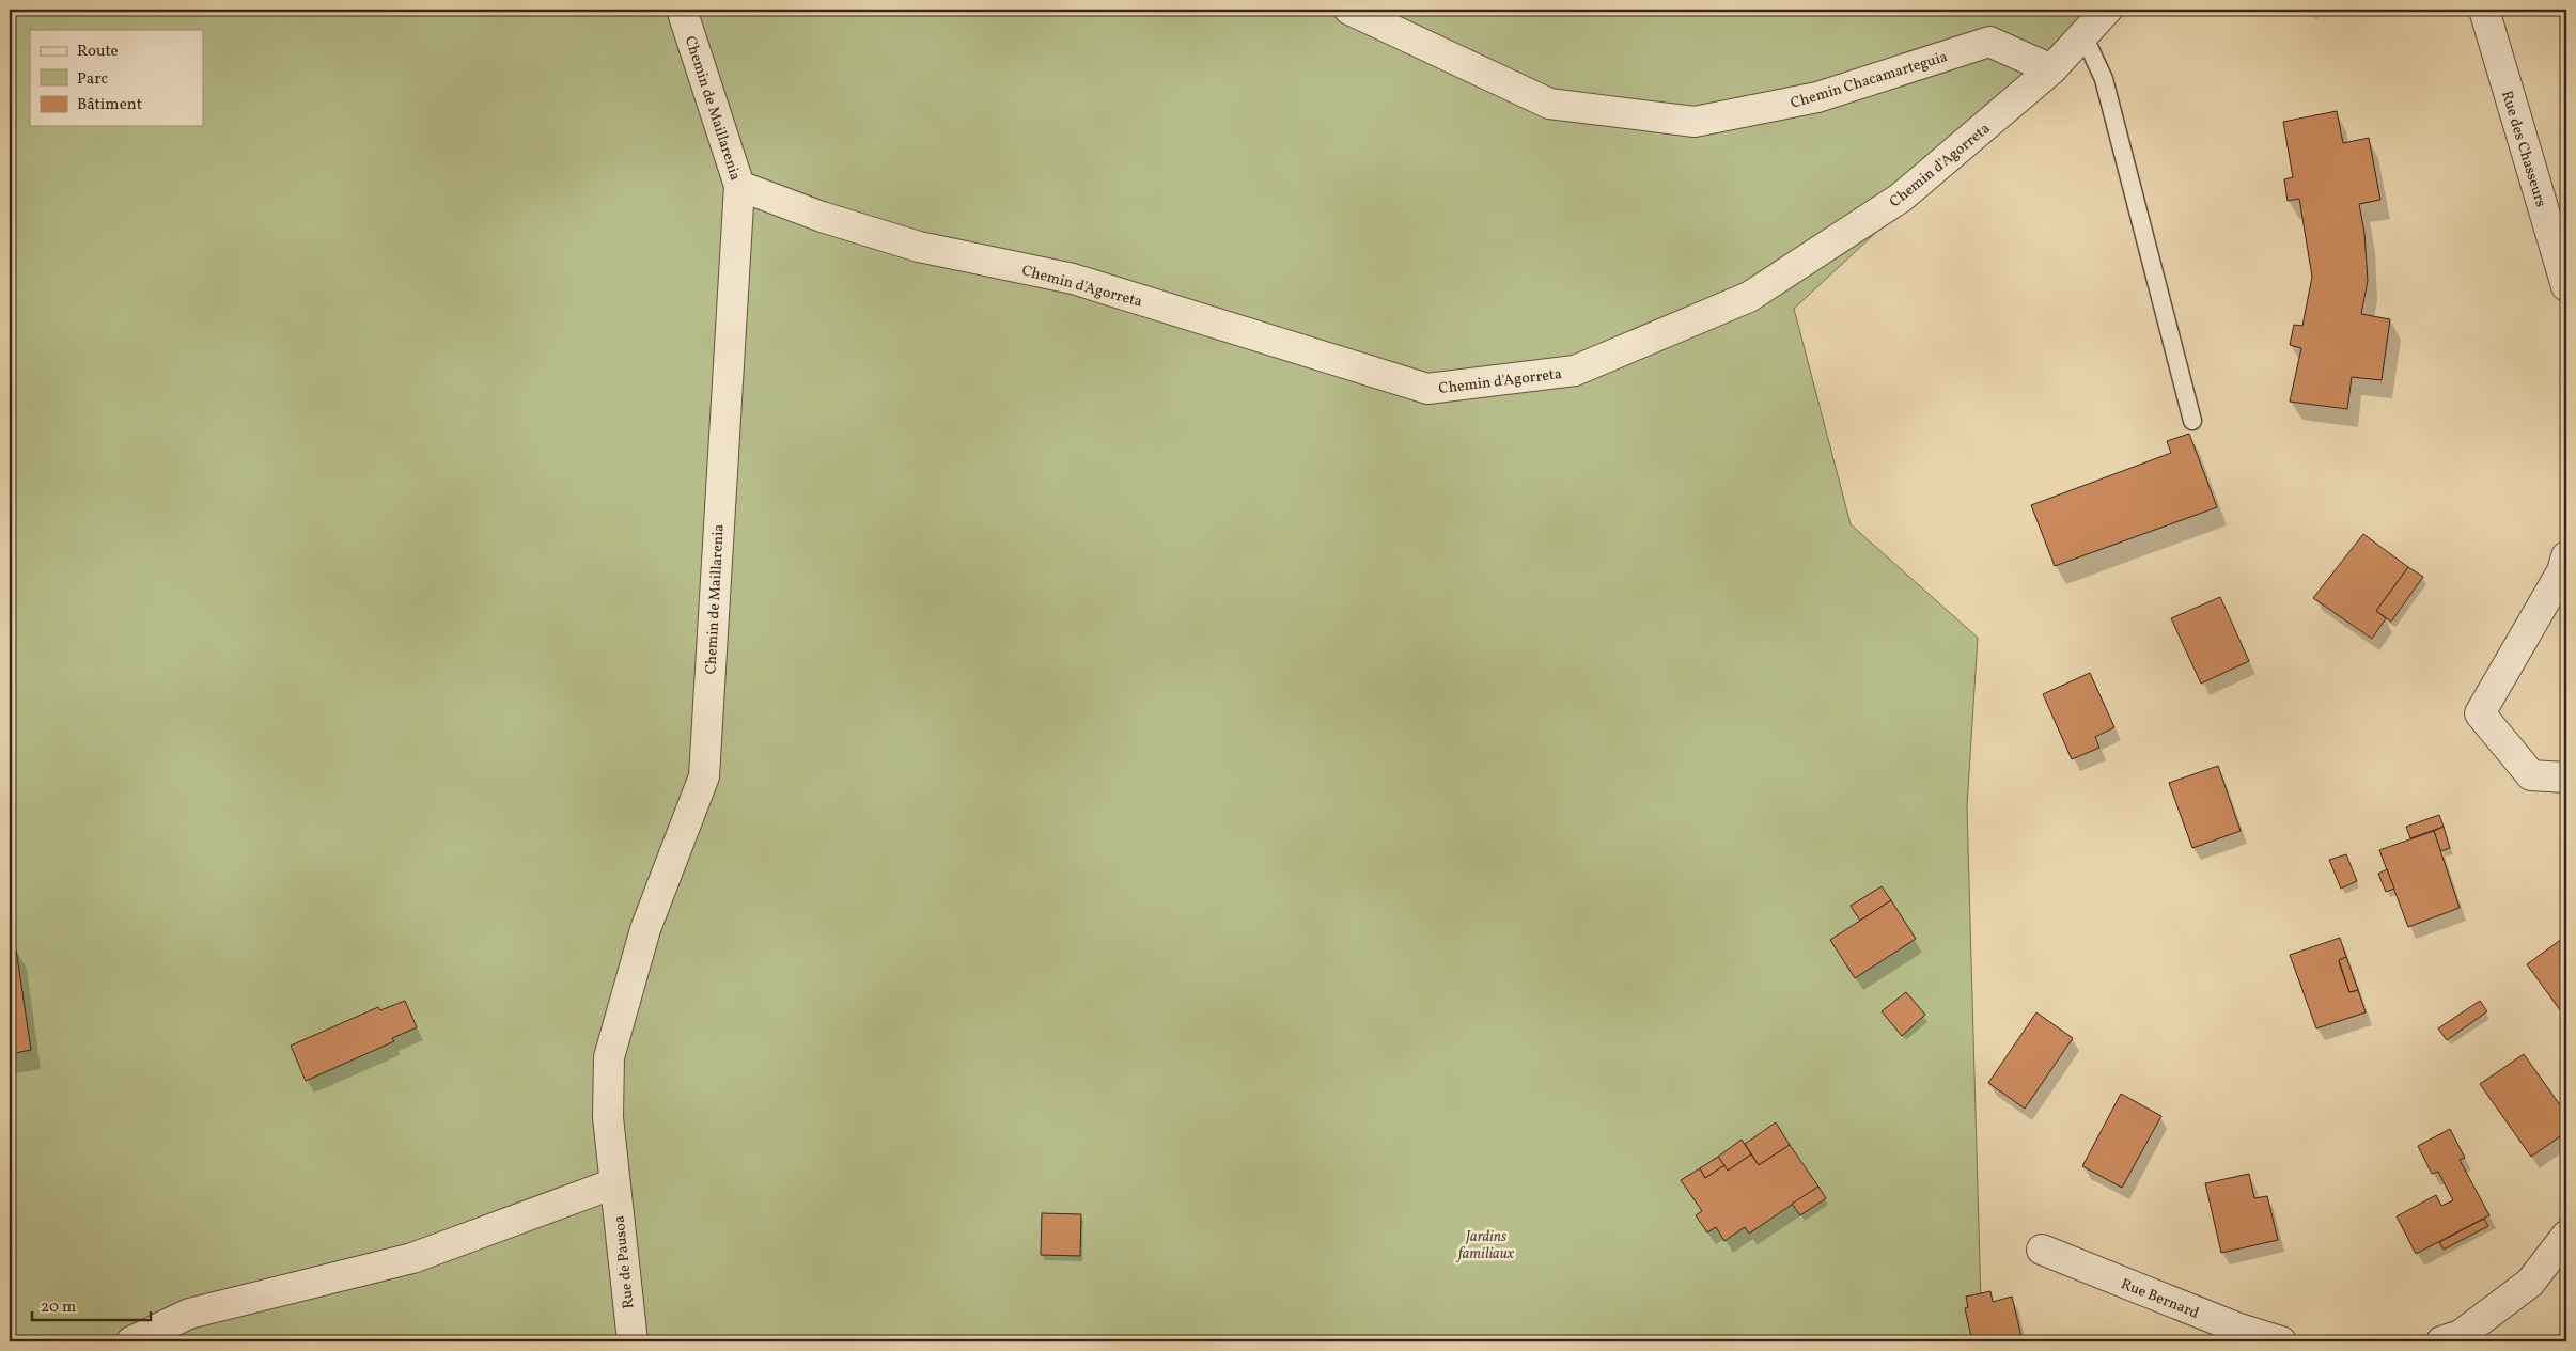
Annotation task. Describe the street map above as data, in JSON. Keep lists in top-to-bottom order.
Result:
{
  "streets": {
    "street": [
      "Chemin Chacamarteguia",
      "Chemin de Maillarenia",
      "Rue des Chasseurs",
      "Chemin d'Agorreta",
      "Rue de Pausoa",
      "Rue Bernard"
    ]
  },
  "crossings": [
    ["Chemin Chacamarteguia", "Chemin d'Agorreta"],
    ["Chemin de Maillarenia", "Chemin d'Agorreta"],
    ["Chemin de Maillarenia", "Rue de Pausoa"]
  ],
  "parks": ["Jardins familiaux"],
  "legend": ["Route", "Parc", "Bâtiment"],
  "scale_bar": "20 m"
}
